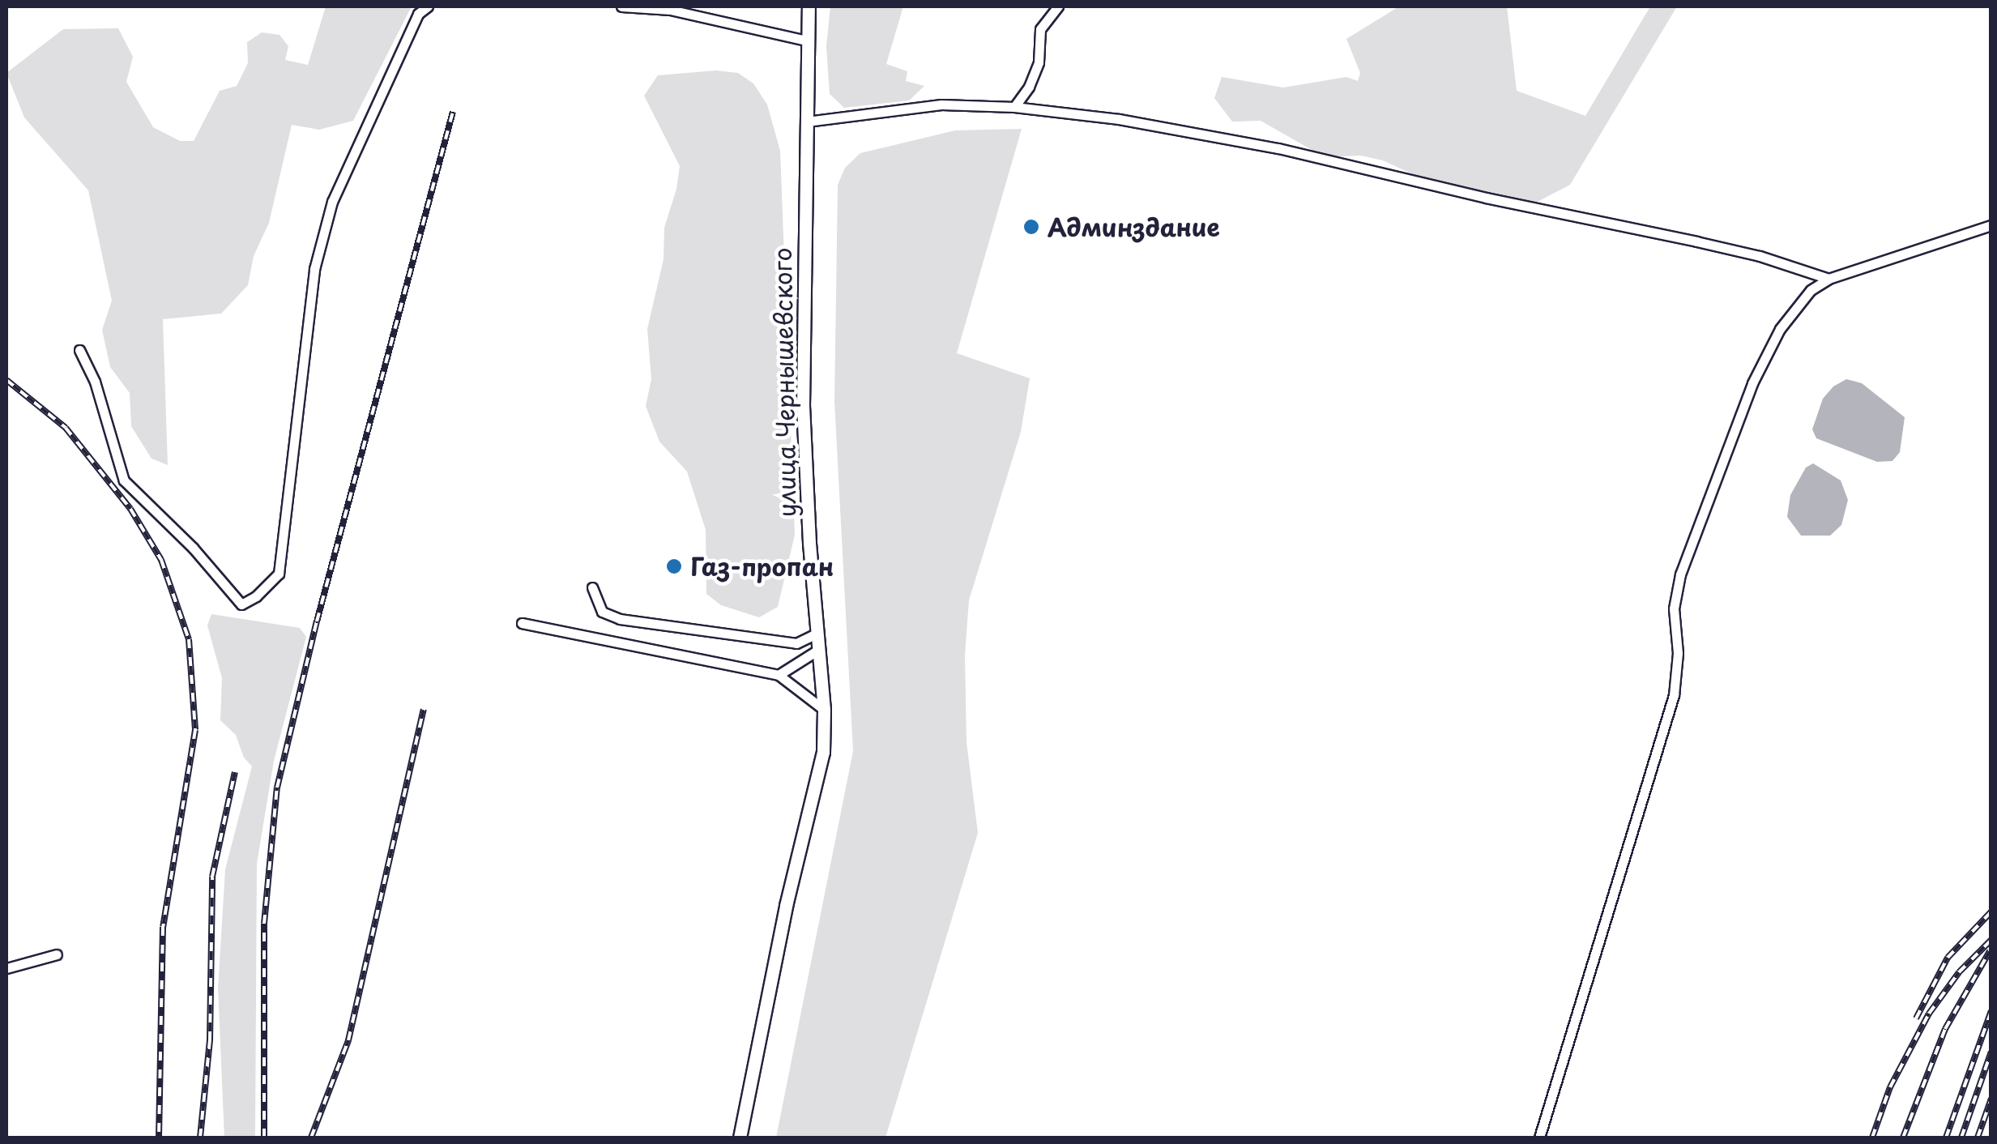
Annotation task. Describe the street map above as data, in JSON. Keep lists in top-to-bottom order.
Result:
{
  "streets": {
    "main road": ["улица Чернышевского"]
  },
  "places": ["Админздание", "Газ-пропан"]
}
